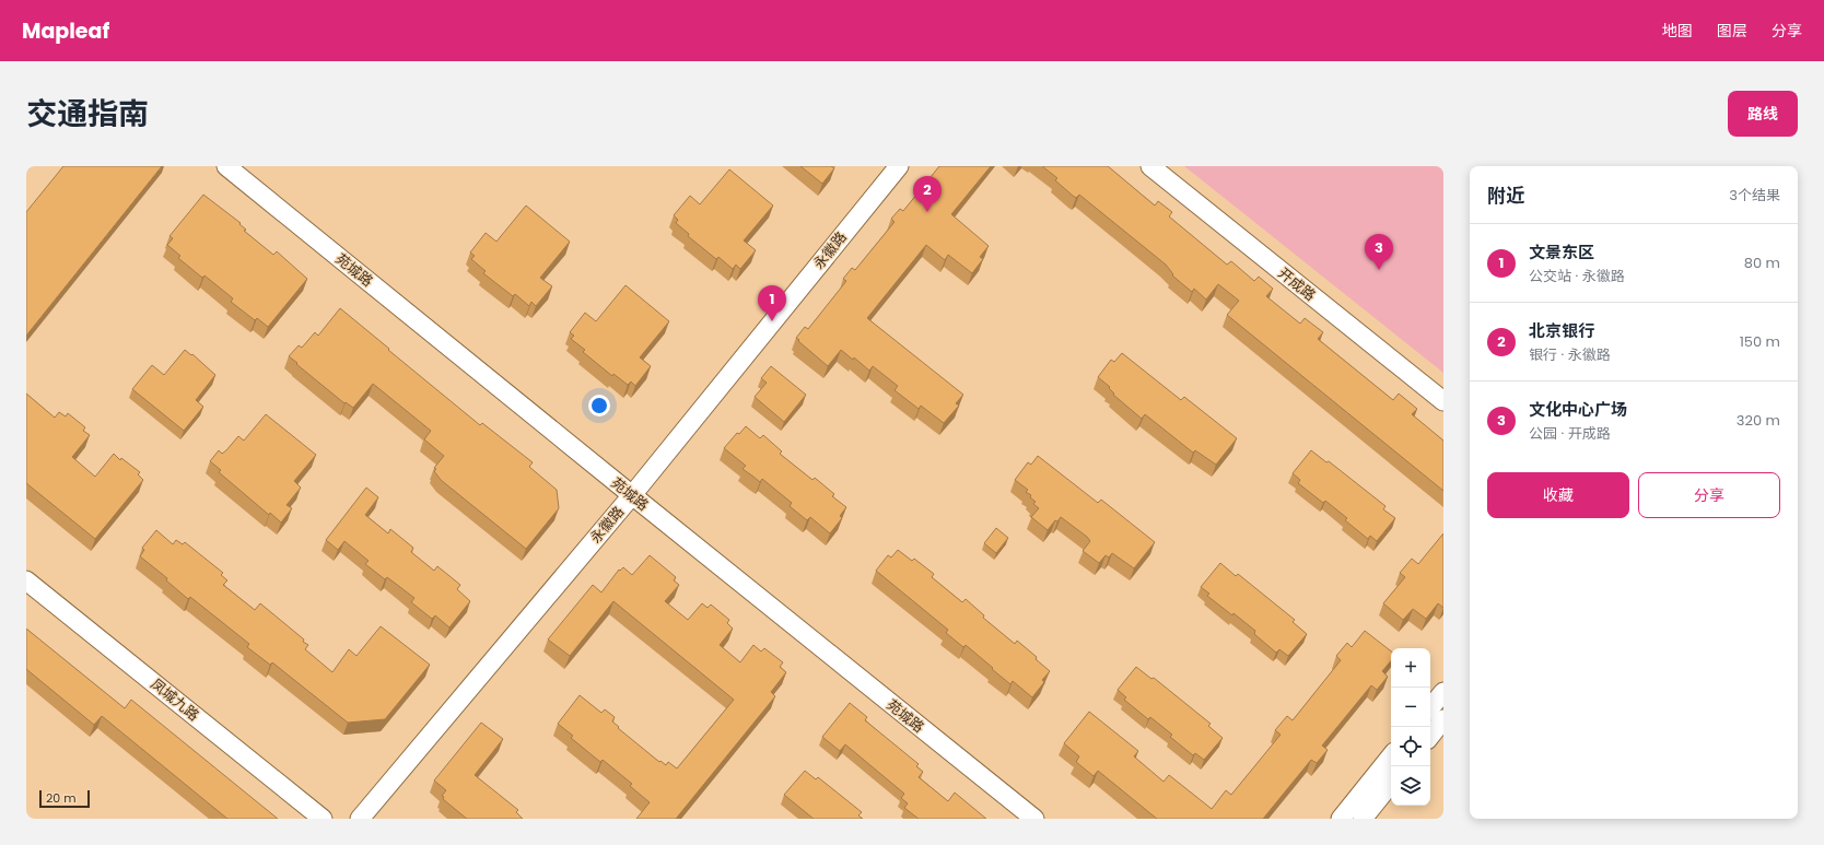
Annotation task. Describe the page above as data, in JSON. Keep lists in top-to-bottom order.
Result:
{
  "streets": {
    "street": [
      "永徽路",
      "苑城路",
      "开成路",
      "凤城九路"
    ]
  },
  "crossings": [
    ["永徽路", "苑城路"]
  ],
  "scale_bar": "20 m",
  "page": {
    "header": "Mapleaf",
    "nav": ["地图", "图层", "分享"],
    "title": "交通指南",
    "buttons": [
      "路线",
      ["收藏", "分享"]
    ],
    "heading": ["附近", "3个结果"],
    "pins": ["2", "3", "1"],
    "list": [
      {
        "mark": "1",
        "name": "文景东区",
        "note": "公交站 · 永徽路",
        "value": "80 m"
      },
      {
        "mark": "2",
        "name": "北京银行",
        "note": "银行 · 永徽路",
        "value": "150 m"
      },
      {
        "mark": "3",
        "name": "文化中心广场",
        "note": "公园 · 开成路",
        "value": "320 m"
      }
    ],
    "map_buttons": ["+", "−"],
    "scale": "20 m"
  }
}
